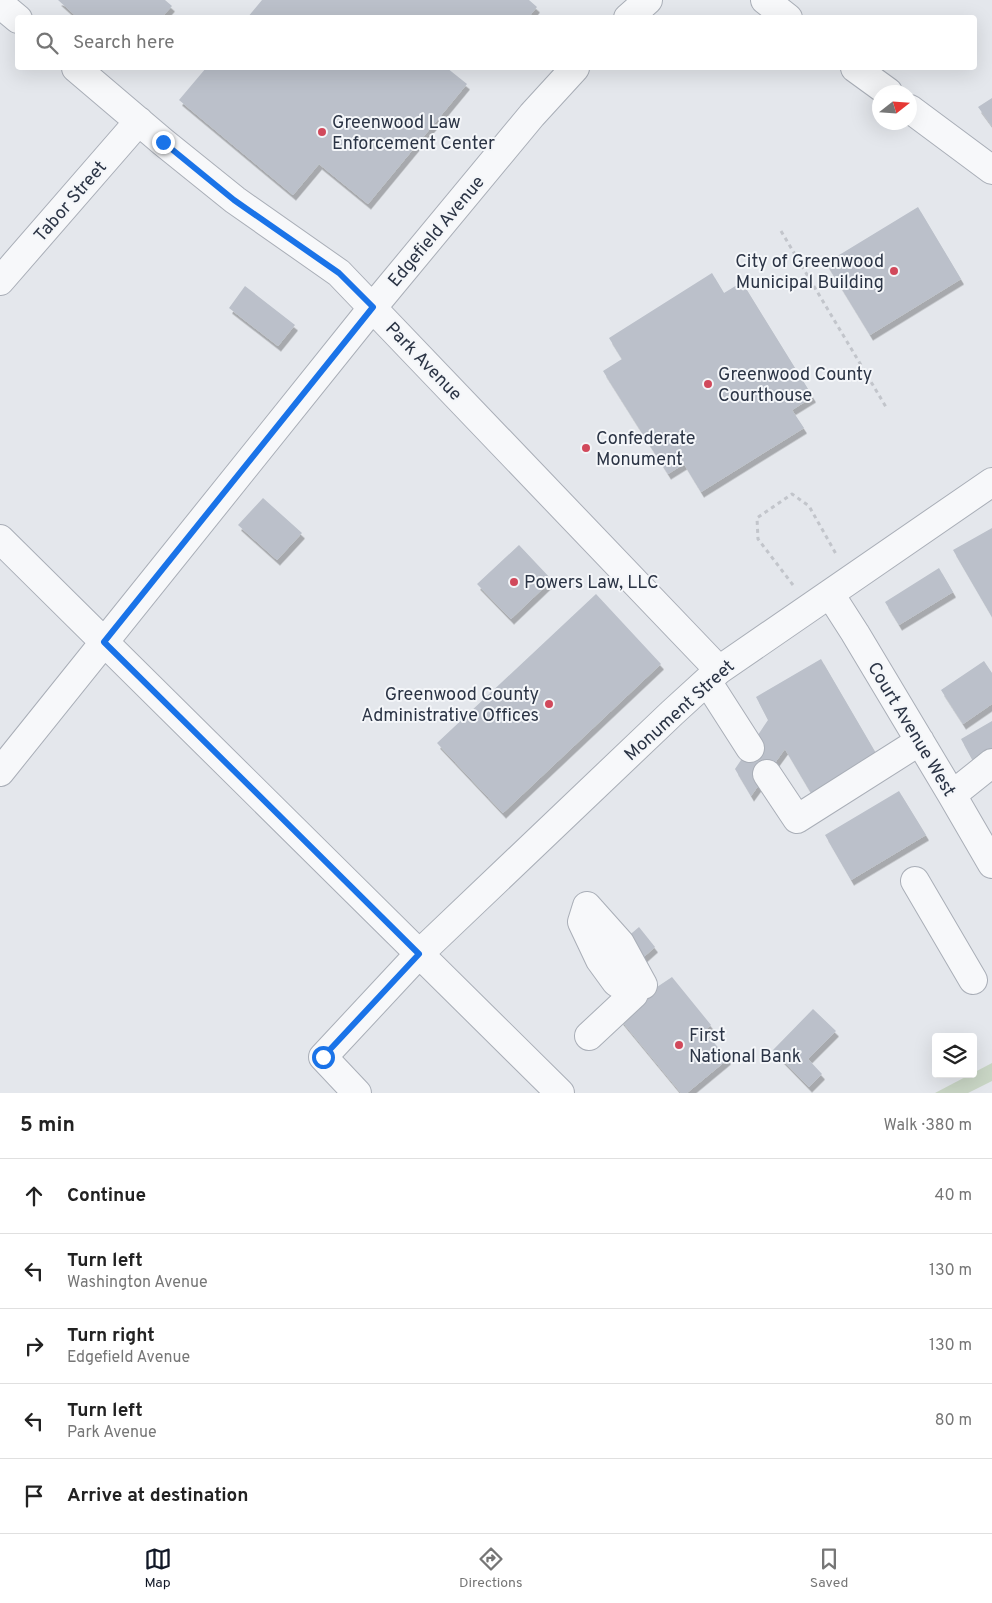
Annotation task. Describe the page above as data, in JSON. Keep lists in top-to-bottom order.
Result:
{
  "streets": {
    "street": [
      "Tabor Street",
      "Edgefield Avenue",
      "Park Avenue",
      "Monument Street",
      "Court Avenue West"
    ]
  },
  "crossings": [
    ["Tabor Street", "Park Avenue"],
    ["Edgefield Avenue", "Park Avenue"],
    ["Park Avenue", "Monument Street"],
    ["Monument Street", "Court Avenue West"]
  ],
  "places": [
    "Greenwood Law Enforcement Center",
    "City of Greenwood Municipal Building",
    "Greenwood County Courthouse",
    "Confederate Monument",
    "Powers Law, LLC",
    "Greenwood County Administrative Offices",
    "First National Bank"
  ],
  "north": "right",
  "page": {
    "search": "Search here",
    "heading": ["5 min", "Walk · 380 m"],
    "list": [
      ["Continue", "40 m"],
      ["Turn left", "Washington Avenue", "130 m"],
      ["Turn right", "Edgefield Avenue", "130 m"],
      ["Turn left", "Park Avenue", "80 m"],
      "Arrive at destination"
    ],
    "nav": ["Map", "Directions", "Saved"]
  }
}
